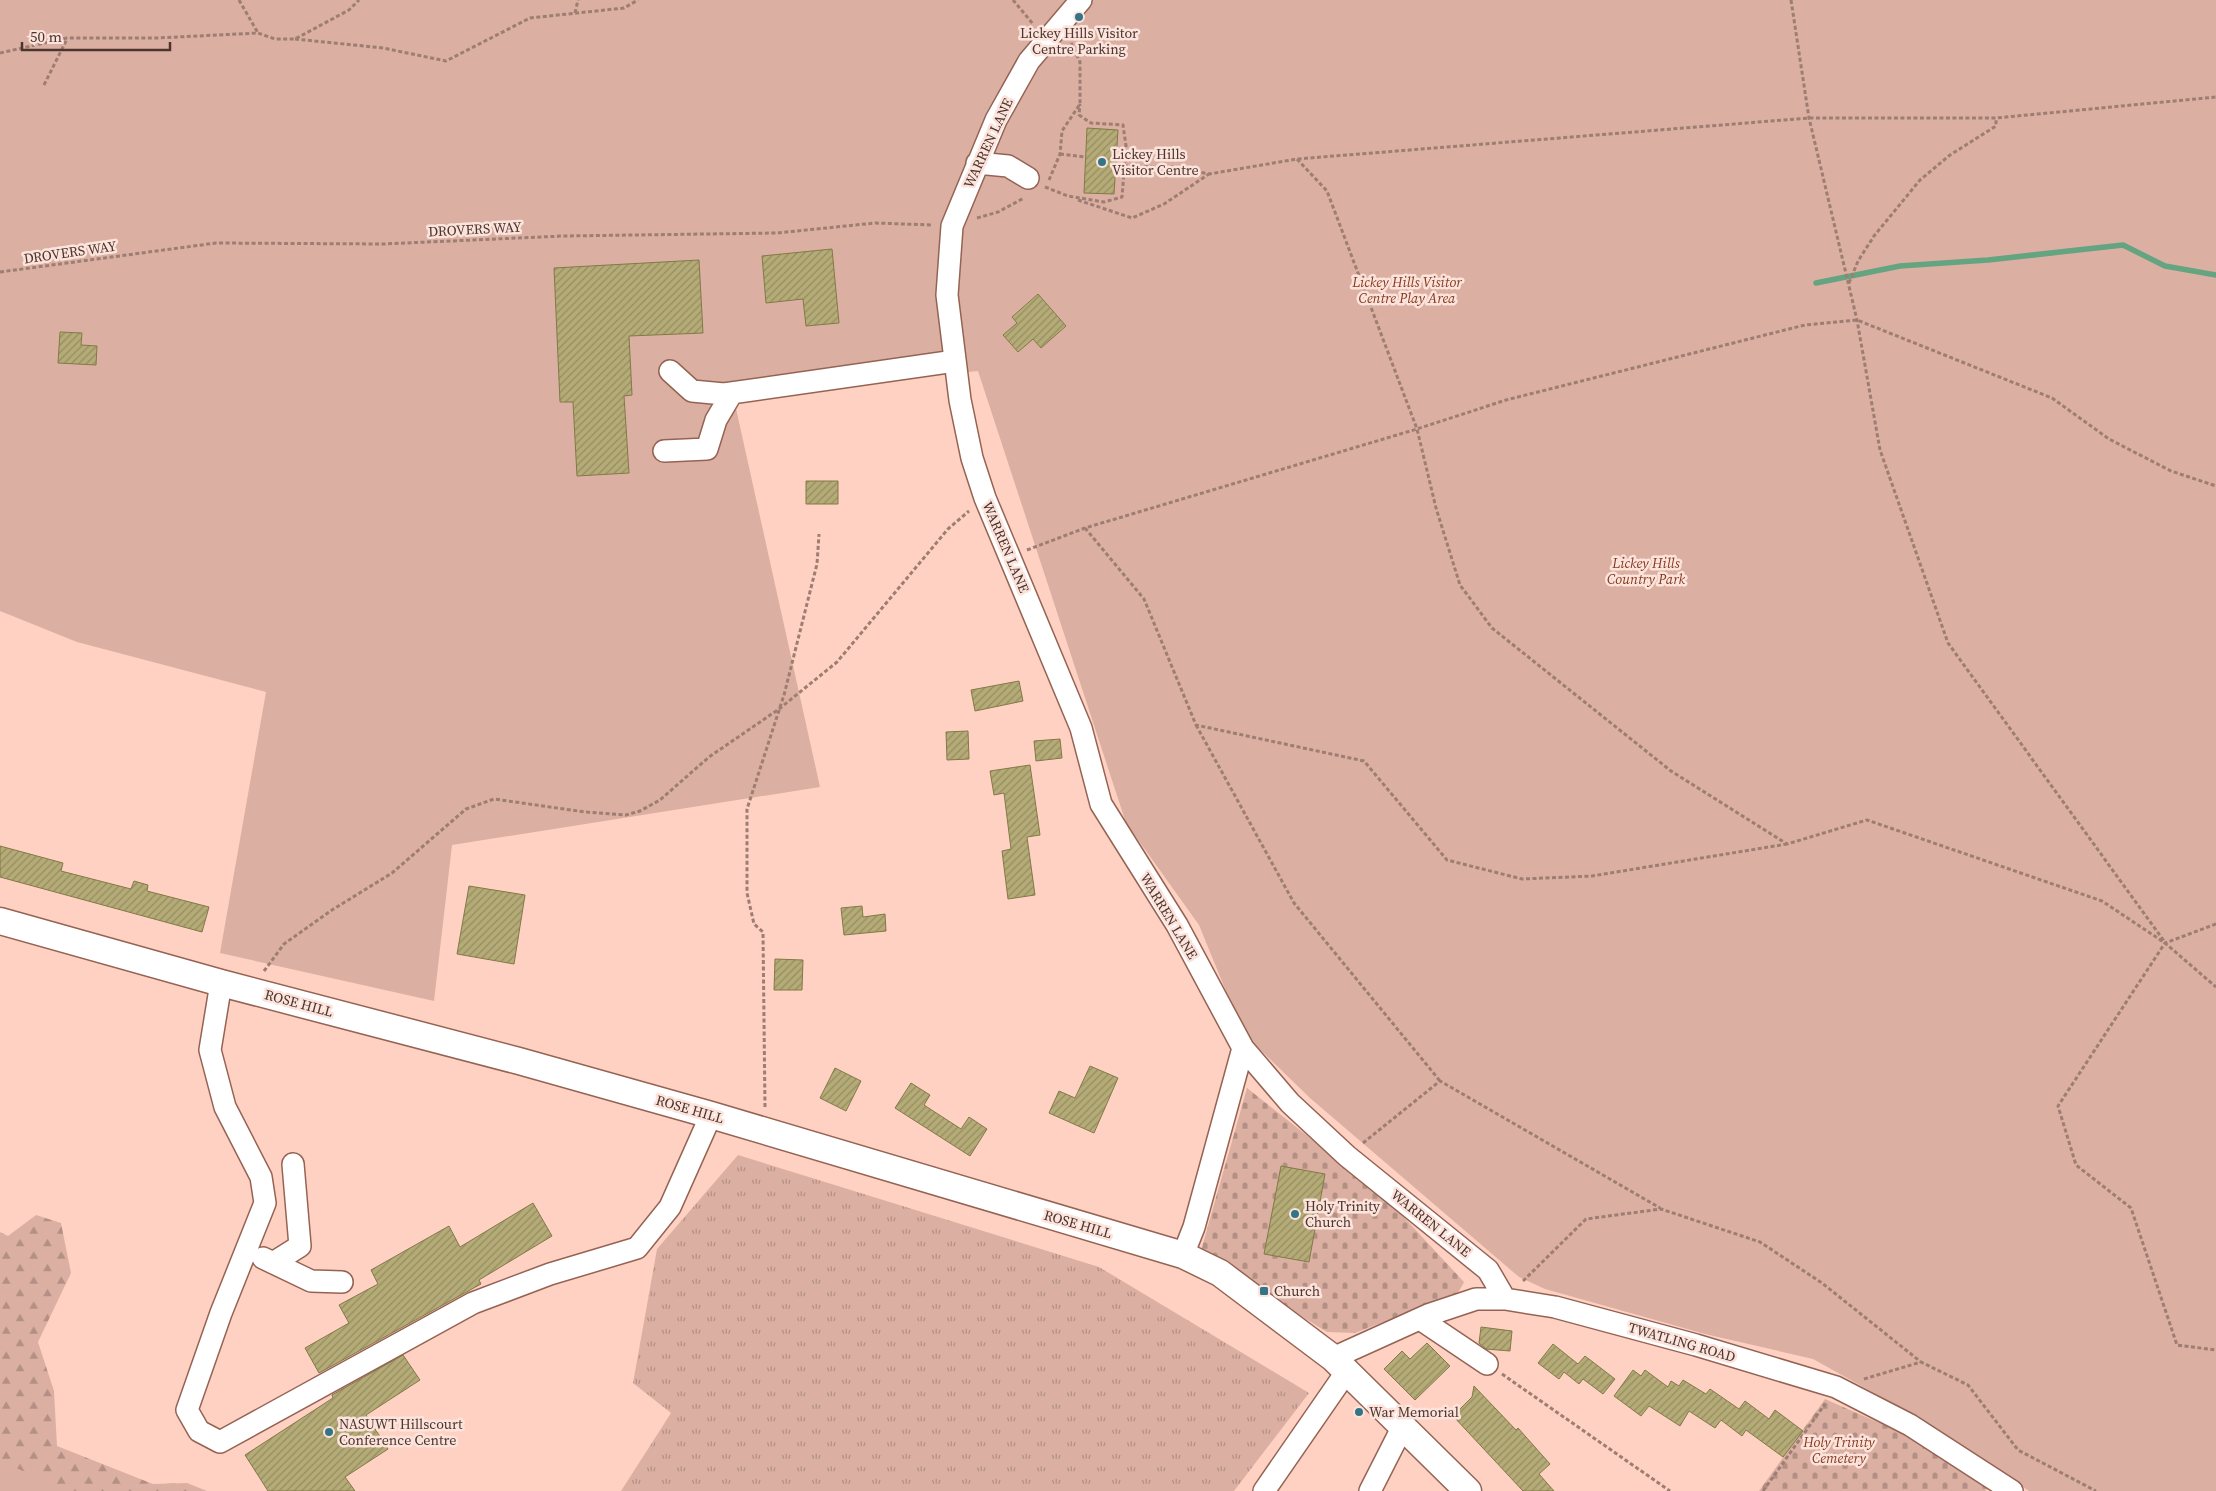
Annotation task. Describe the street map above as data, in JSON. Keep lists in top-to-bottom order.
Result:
{
  "streets": {
    "main road": ["ROSE HILL"],
    "street": ["WARREN LANE", "TWATLING ROAD"],
    "path": ["DROVERS WAY"]
  },
  "crossings": [
    ["WARREN LANE", "DROVERS WAY"],
    ["WARREN LANE", "TWATLING ROAD"],
    ["ROSE HILL", "TWATLING ROAD"]
  ],
  "parks": ["Lickey Hills Visitor Centre Play Area", "Lickey Hills Country Park", "Holy Trinity Cemetery"],
  "places": {
    "other": [
      "Lickey Hills Visitor Centre Parking",
      "Lickey Hills Visitor Centre",
      "Holy Trinity Church",
      "War Memorial",
      "NASUWT Hillscourt Conference Centre"
    ],
    "transit": ["Church"]
  },
  "scale_bar": "50 m"
}
